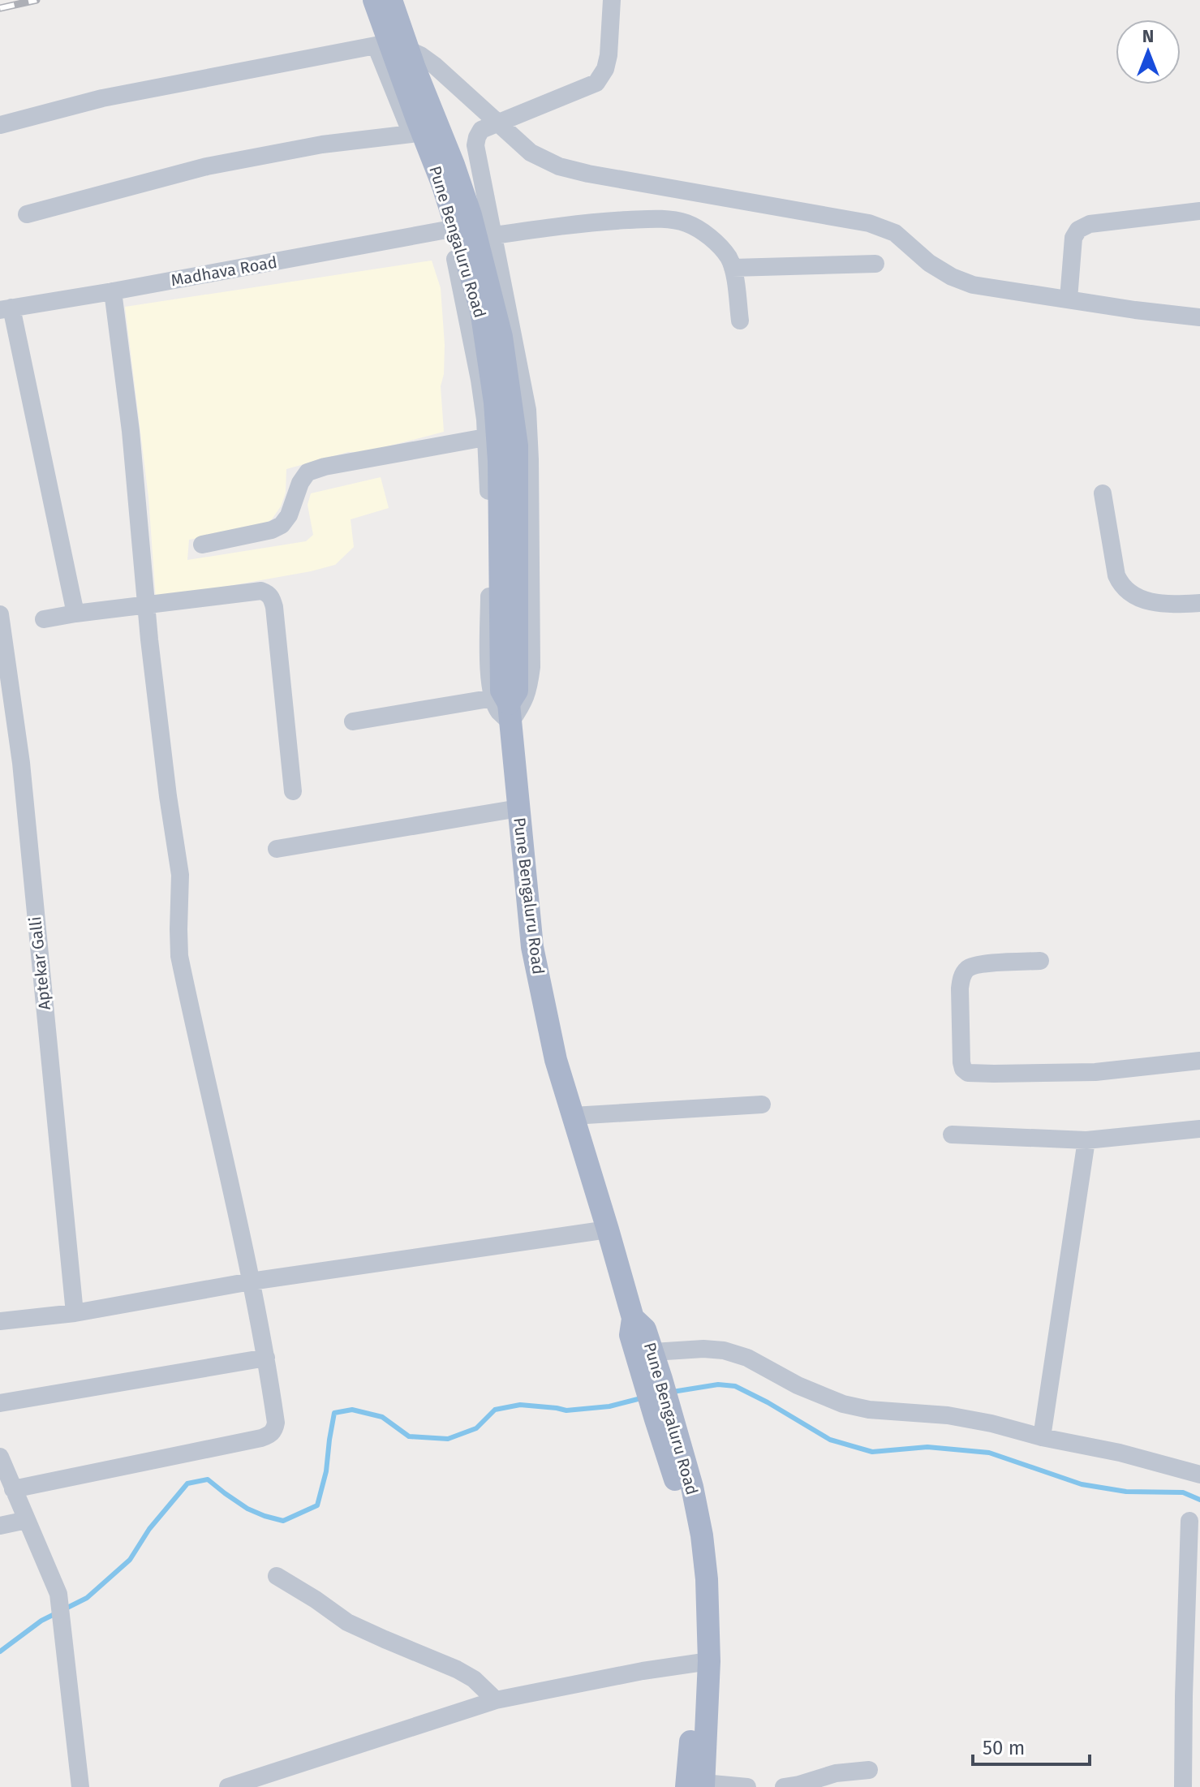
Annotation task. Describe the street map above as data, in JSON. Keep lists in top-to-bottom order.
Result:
{
  "streets": {
    "main road": ["Pune Bengaluru Road"],
    "street": ["Madhava Road", "Aptekar Galli"]
  },
  "scale_bar": "50 m",
  "north": "top"
}
